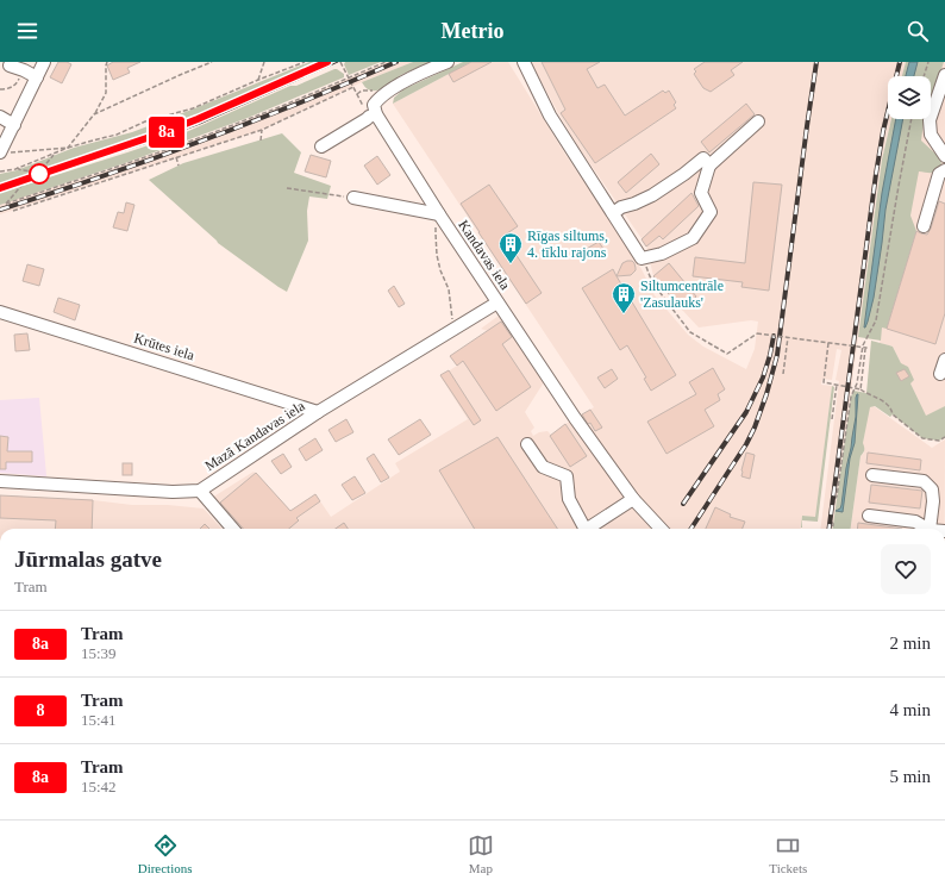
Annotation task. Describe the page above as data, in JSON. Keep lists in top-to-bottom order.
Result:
{
  "streets": {
    "street": ["Kandavas iela", "Krūtes iela", "Mazā Kandavas iela"]
  },
  "crossings": [
    ["Kandavas iela", "Mazā Kandavas iela"],
    ["Krūtes iela", "Mazā Kandavas iela"]
  ],
  "places": {
    "building": ["Rīgas siltums, 4. tīklu rajons", "Siltumcentrāle 'Zasulauks'"]
  },
  "lines": ["tram line 8a"],
  "page": {
    "header": "Metrio",
    "on_map": "8a",
    "heading": ["Jūrmalas gatve", "Tram"],
    "list": [
      {
        "mark": "8a",
        "name": "Tram",
        "note": "15:39",
        "value": "2 min"
      },
      {
        "mark": "8",
        "name": "Tram",
        "note": "15:41",
        "value": "4 min"
      },
      {
        "mark": "8a",
        "name": "Tram",
        "note": "15:42",
        "value": "5 min"
      }
    ],
    "tabs": ["Directions", "Map", "Tickets"]
  }
}
